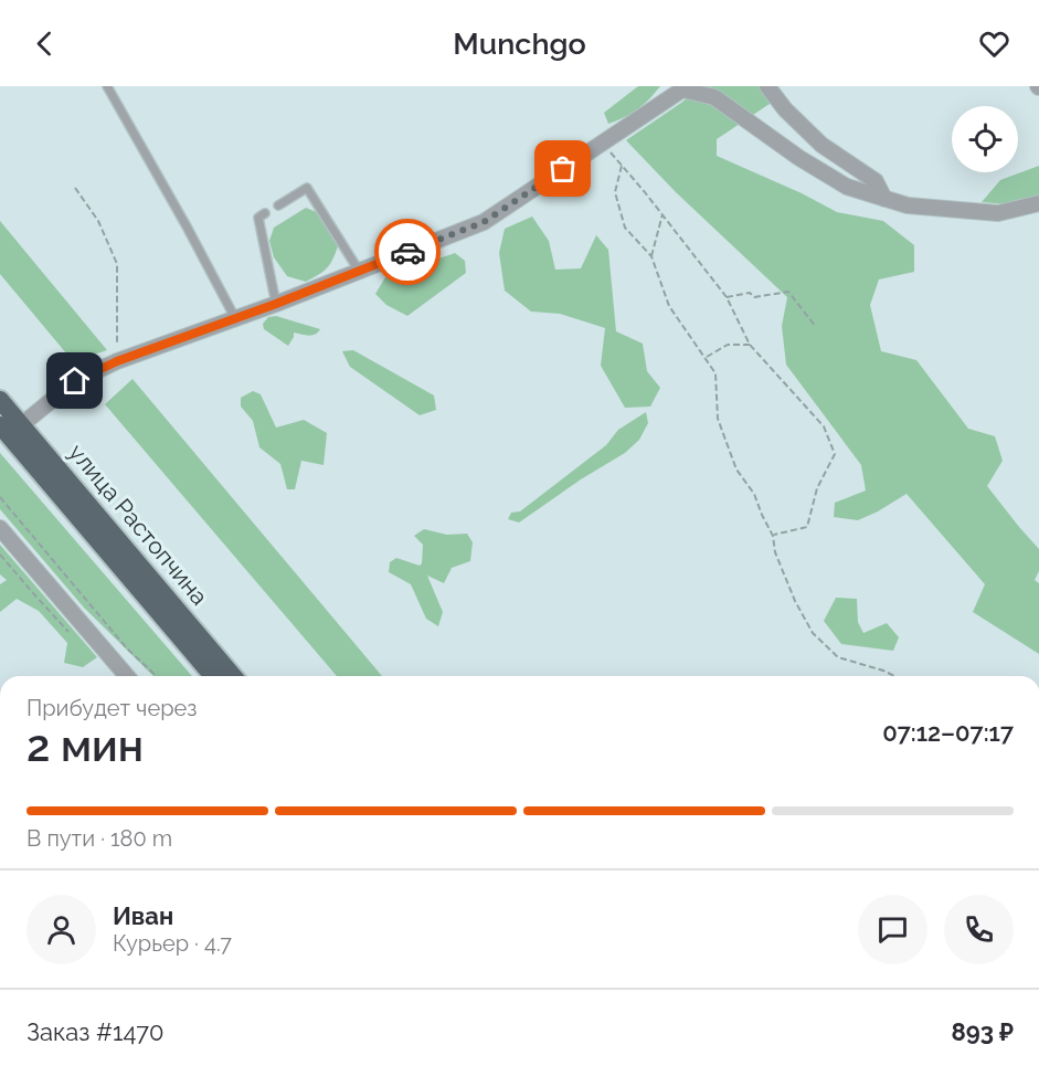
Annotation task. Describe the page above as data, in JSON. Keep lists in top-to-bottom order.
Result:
{
  "streets": {
    "highway": ["улица Растопчина"]
  },
  "page": {
    "header": "Munchgo",
    "heading": ["2 мин", "Прибудет через", "07:12–07:17"],
    "panel": [
      "Иван",
      "Курьер · 4.7",
      "Заказ #1470",
      "893 ₽"
    ],
    "bar": "В пути · 180 m"
  }
}
